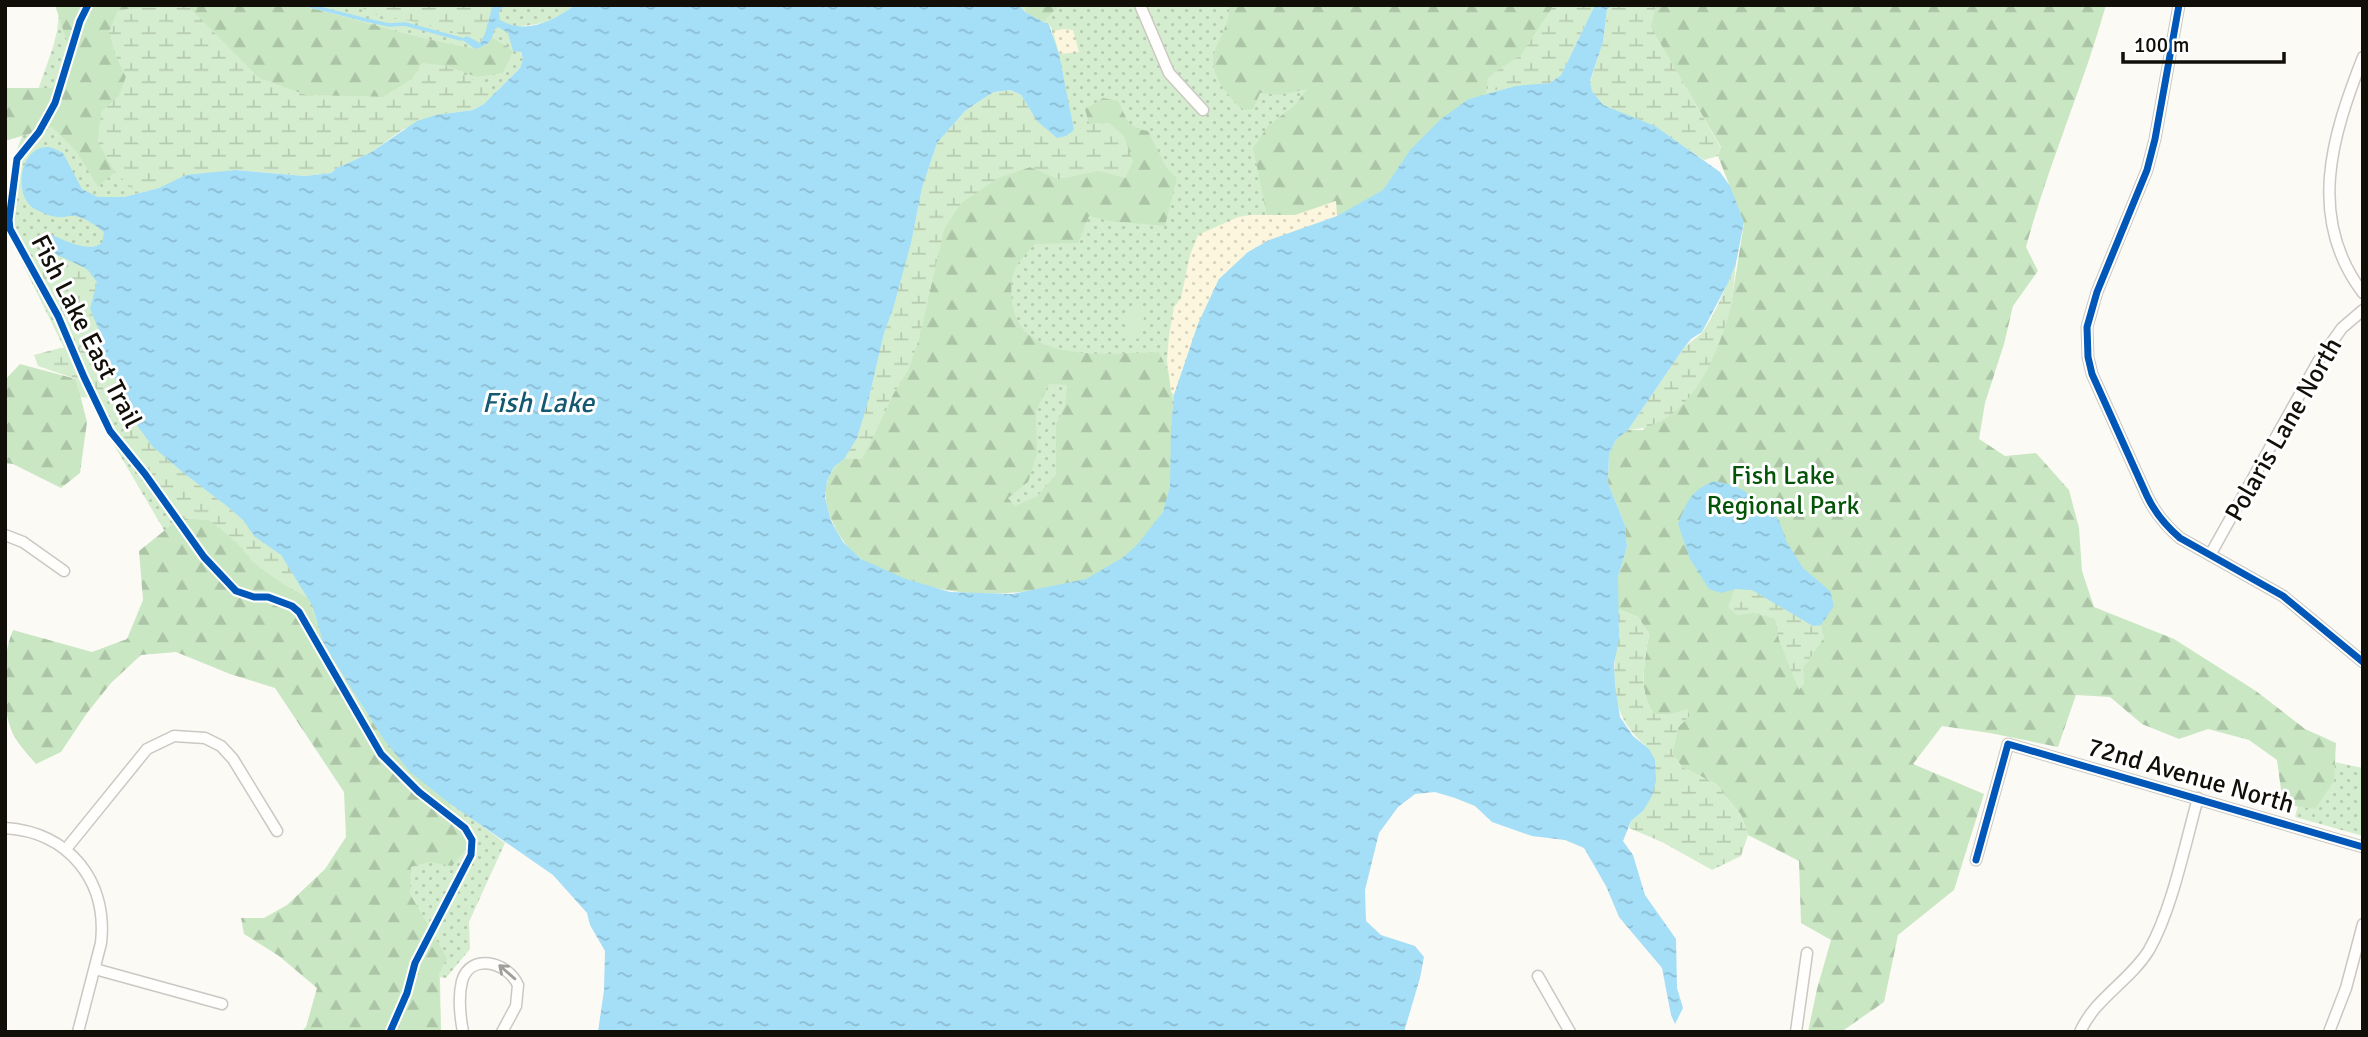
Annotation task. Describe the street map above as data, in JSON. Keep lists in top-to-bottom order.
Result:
{
  "streets": {
    "street": ["Polaris Lane North", "72nd Avenue North"],
    "cycle path": ["Fish Lake East Trail"]
  },
  "water": ["Fish Lake"],
  "parks": ["Fish Lake Regional Park"],
  "scale_bar": "100 m"
}
